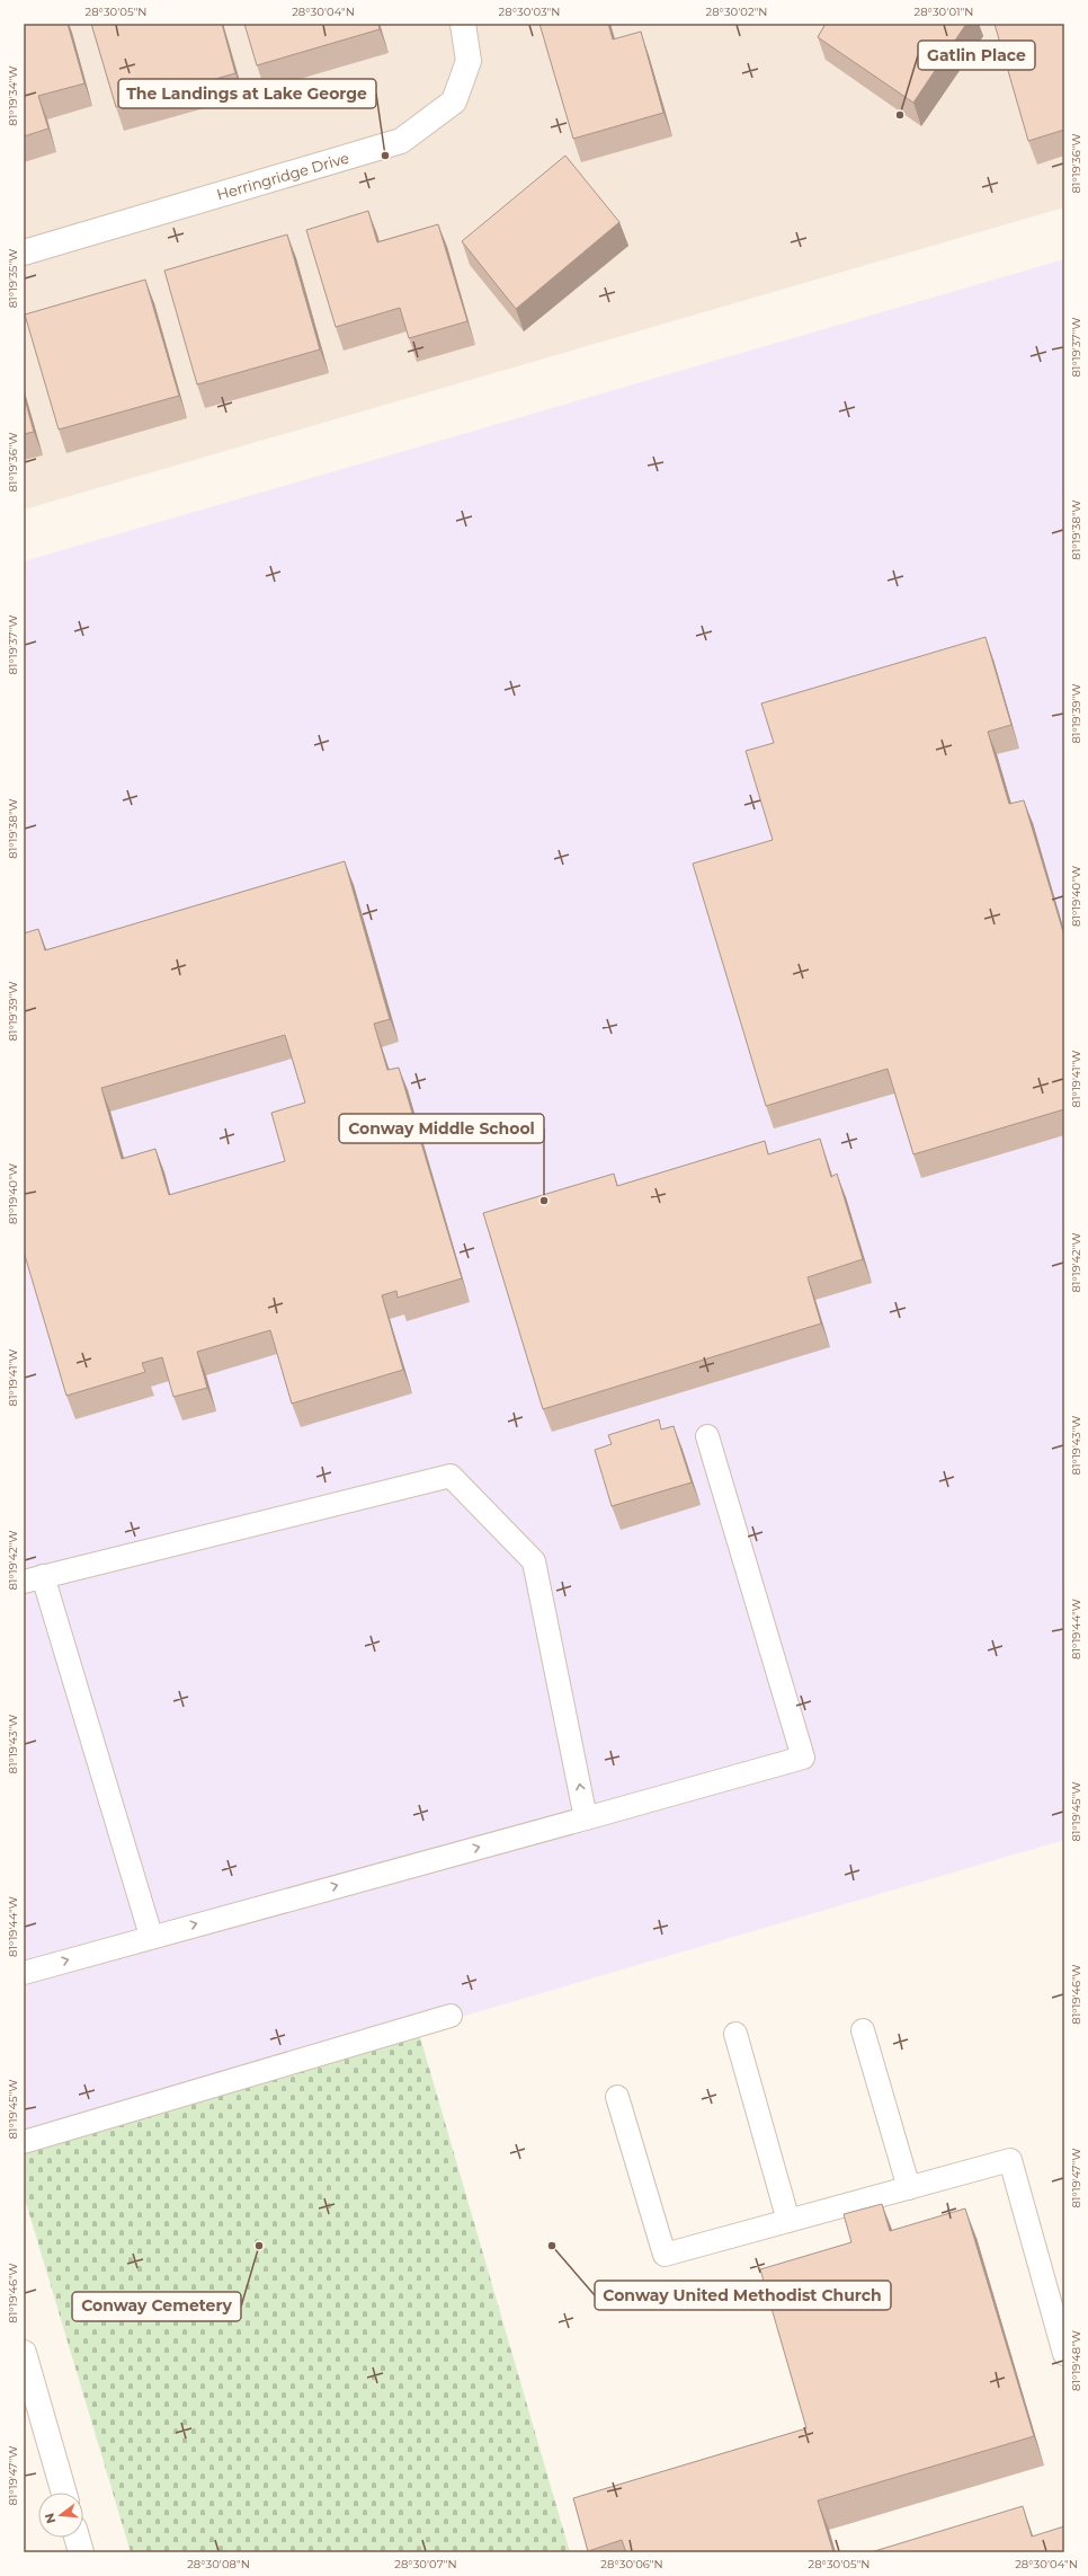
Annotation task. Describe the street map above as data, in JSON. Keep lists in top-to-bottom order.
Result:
{
  "streets": {
    "street": ["Herringridge Drive"]
  },
  "places": [
    "Gatlin Place",
    "The Landings at Lake George",
    "Conway Middle School",
    "Conway Cemetery",
    "Conway United Methodist Church"
  ],
  "north": "left",
  "coordinates": [
    "28°30'05\"N",
    "28°30'04\"N",
    "28°30'03\"N",
    "28°30'02\"N",
    "28°30'01\"N",
    "81°19'34\"W",
    "81°19'36\"W",
    "81°19'35\"W",
    "81°19'37\"W",
    "81°19'38\"W",
    "81°19'39\"W",
    "81°19'40\"W",
    "81°19'41\"W",
    "81°19'42\"W",
    "81°19'43\"W",
    "81°19'44\"W",
    "81°19'45\"W",
    "81°19'46\"W",
    "81°19'47\"W",
    "81°19'48\"W",
    "28°30'08\"N",
    "28°30'07\"N",
    "28°30'06\"N"
  ]
}
